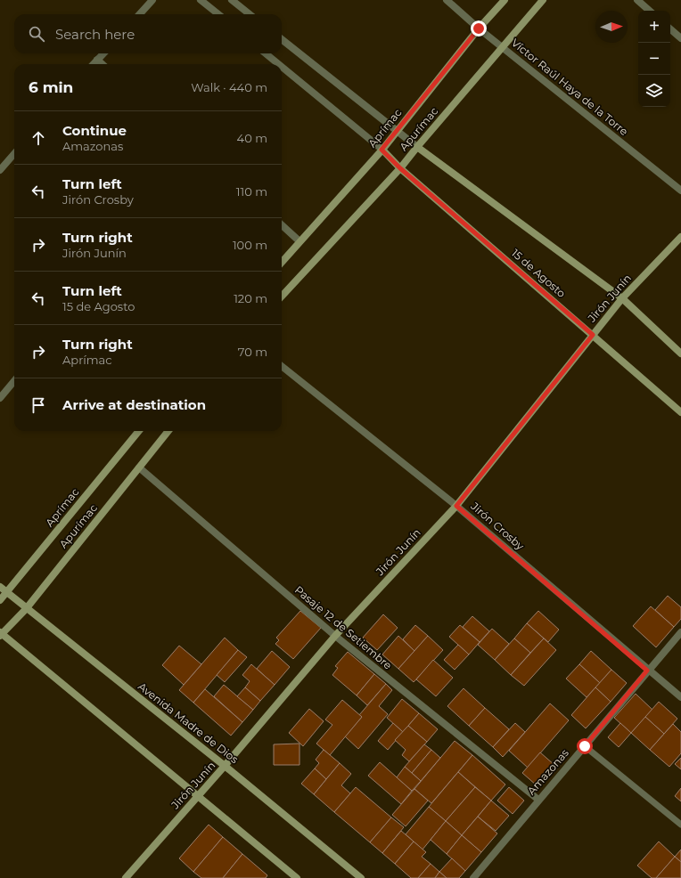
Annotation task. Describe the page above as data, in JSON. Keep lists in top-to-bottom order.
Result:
{
  "streets": {
    "street": [
      "Víctor Raúl Haya de la Torre",
      "Aprímac",
      "Apurímac",
      "15 de Agosto",
      "Jirón Junín",
      "Jirón Crosby",
      "Pasaje 12 de Setiembre",
      "Avenida Madre de Dios",
      "Amazonas"
    ]
  },
  "crossings": [
    ["Víctor Raúl Haya de la Torre", "Aprímac"],
    ["Víctor Raúl Haya de la Torre", "Apurímac"],
    ["Aprímac", "15 de Agosto"],
    ["Aprímac", "Avenida Madre de Dios"],
    ["Apurímac", "15 de Agosto"],
    ["Apurímac", "Pasaje 12 de Setiembre"],
    ["Apurímac", "Avenida Madre de Dios"],
    ["15 de Agosto", "Jirón Junín"],
    ["Jirón Junín", "Jirón Crosby"],
    ["Jirón Junín", "Pasaje 12 de Setiembre"],
    ["Jirón Junín", "Avenida Madre de Dios"],
    ["Jirón Crosby", "Amazonas"],
    ["Pasaje 12 de Setiembre", "Amazonas"]
  ],
  "north": "right",
  "page": {
    "map_buttons": ["+", "−"],
    "search": "Search here",
    "heading": ["6 min", "Walk · 440 m"],
    "list": [
      ["Continue", "Amazonas", "40 m"],
      ["Turn left", "Jirón Crosby", "110 m"],
      ["Turn right", "Jirón Junín", "100 m"],
      ["Turn left", "15 de Agosto", "120 m"],
      ["Turn right", "Aprímac", "70 m"],
      "Arrive at destination"
    ]
  }
}
